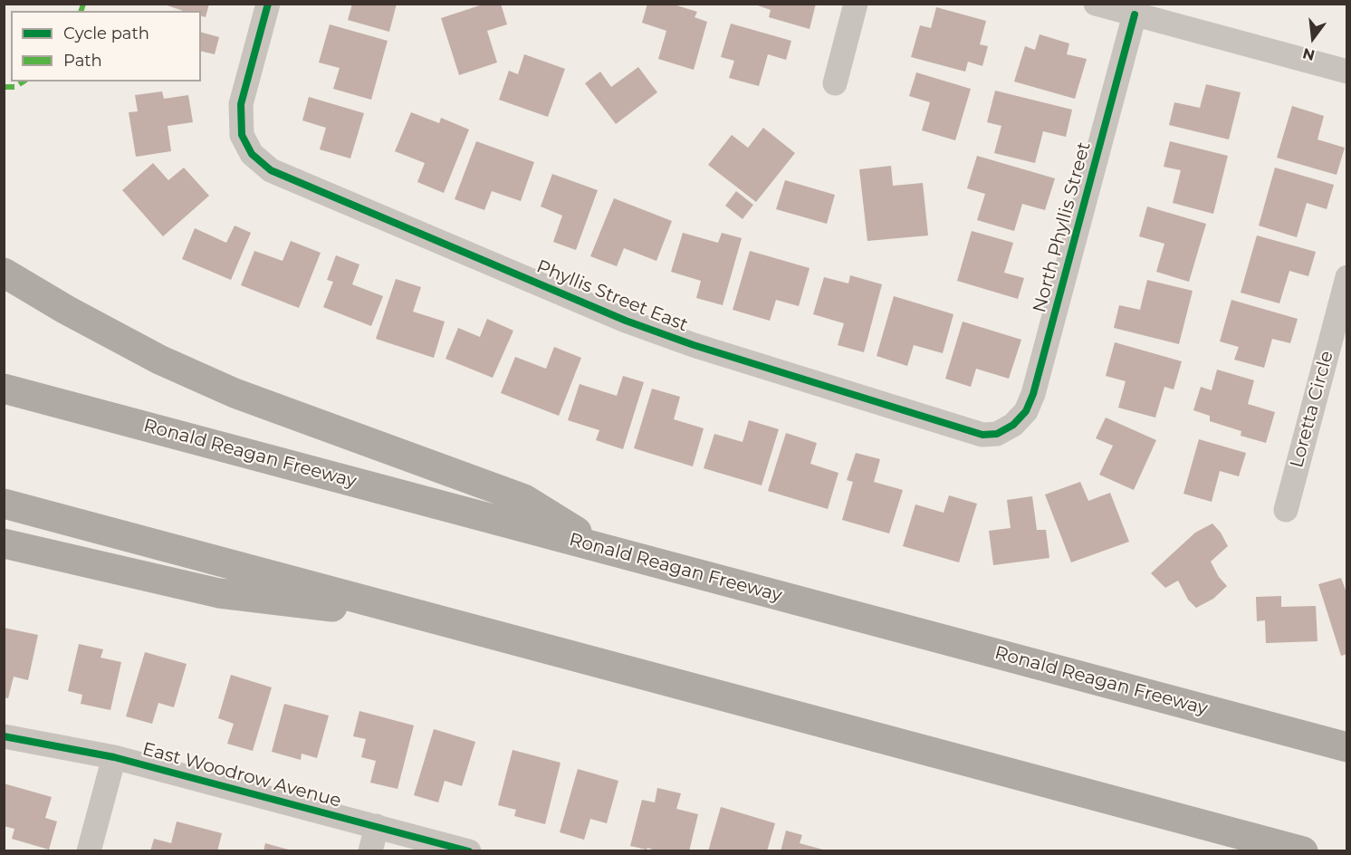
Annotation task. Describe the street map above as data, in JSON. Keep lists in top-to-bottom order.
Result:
{
  "streets": {
    "highway": ["Ronald Reagan Freeway"],
    "street": [
      "North Phyllis Street",
      "Phyllis Street East",
      "Loretta Circle",
      "East Woodrow Avenue"
    ]
  },
  "crossings": [
    ["North Phyllis Street", "Phyllis Street East"]
  ],
  "legend": ["Cycle path", "Path"],
  "north": "bottom"
}
